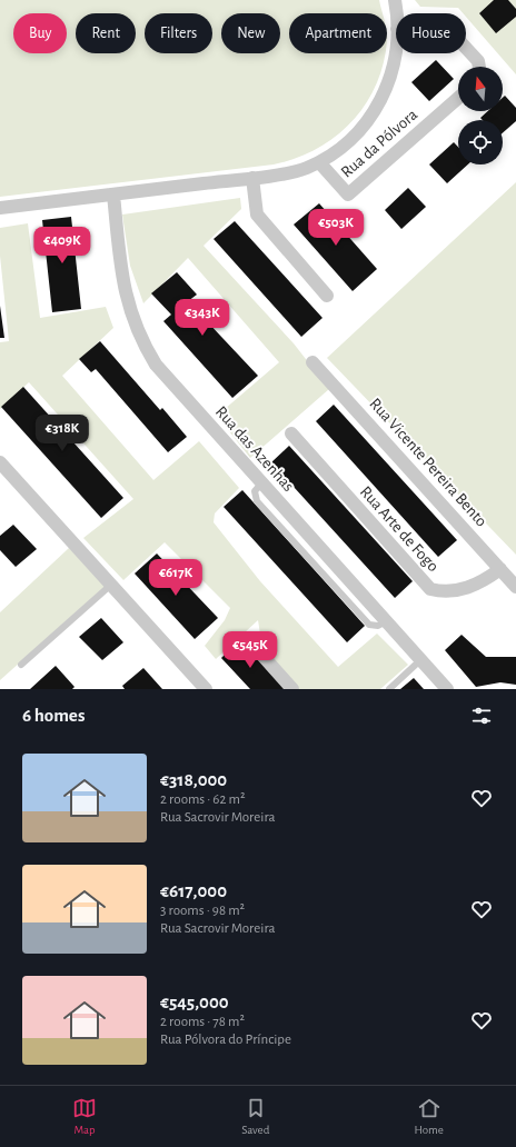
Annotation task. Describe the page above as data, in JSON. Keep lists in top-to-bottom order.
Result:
{
  "streets": {
    "street": [
      "Rua da Pólvora",
      "Rua das Azenhas",
      "Rua Vicente Pereira Bento",
      "Rua Arte de Fogo"
    ]
  },
  "crossings": [
    ["Rua Vicente Pereira Bento", "Rua Arte de Fogo"]
  ],
  "north": "top",
  "page": {
    "chip": [
      "Buy",
      "Rent",
      "Filters",
      "New",
      "Apartment",
      "House"
    ],
    "price": [
      "€503K",
      "€409K",
      "€343K",
      "€318K",
      "€617K",
      "€545K"
    ],
    "heading": "6 homes",
    "list": [
      {
        "name": "€318,000",
        "note": "2 rooms · 62 m² · Rua Sacrovir Moreira"
      },
      {
        "name": "€617,000",
        "note": "3 rooms · 98 m² · Rua Sacrovir Moreira"
      },
      {
        "name": "€545,000",
        "note": "2 rooms · 78 m² · Rua Pólvora do Príncipe"
      }
    ],
    "tabs": ["Map", "Saved", "Home"]
  }
}
